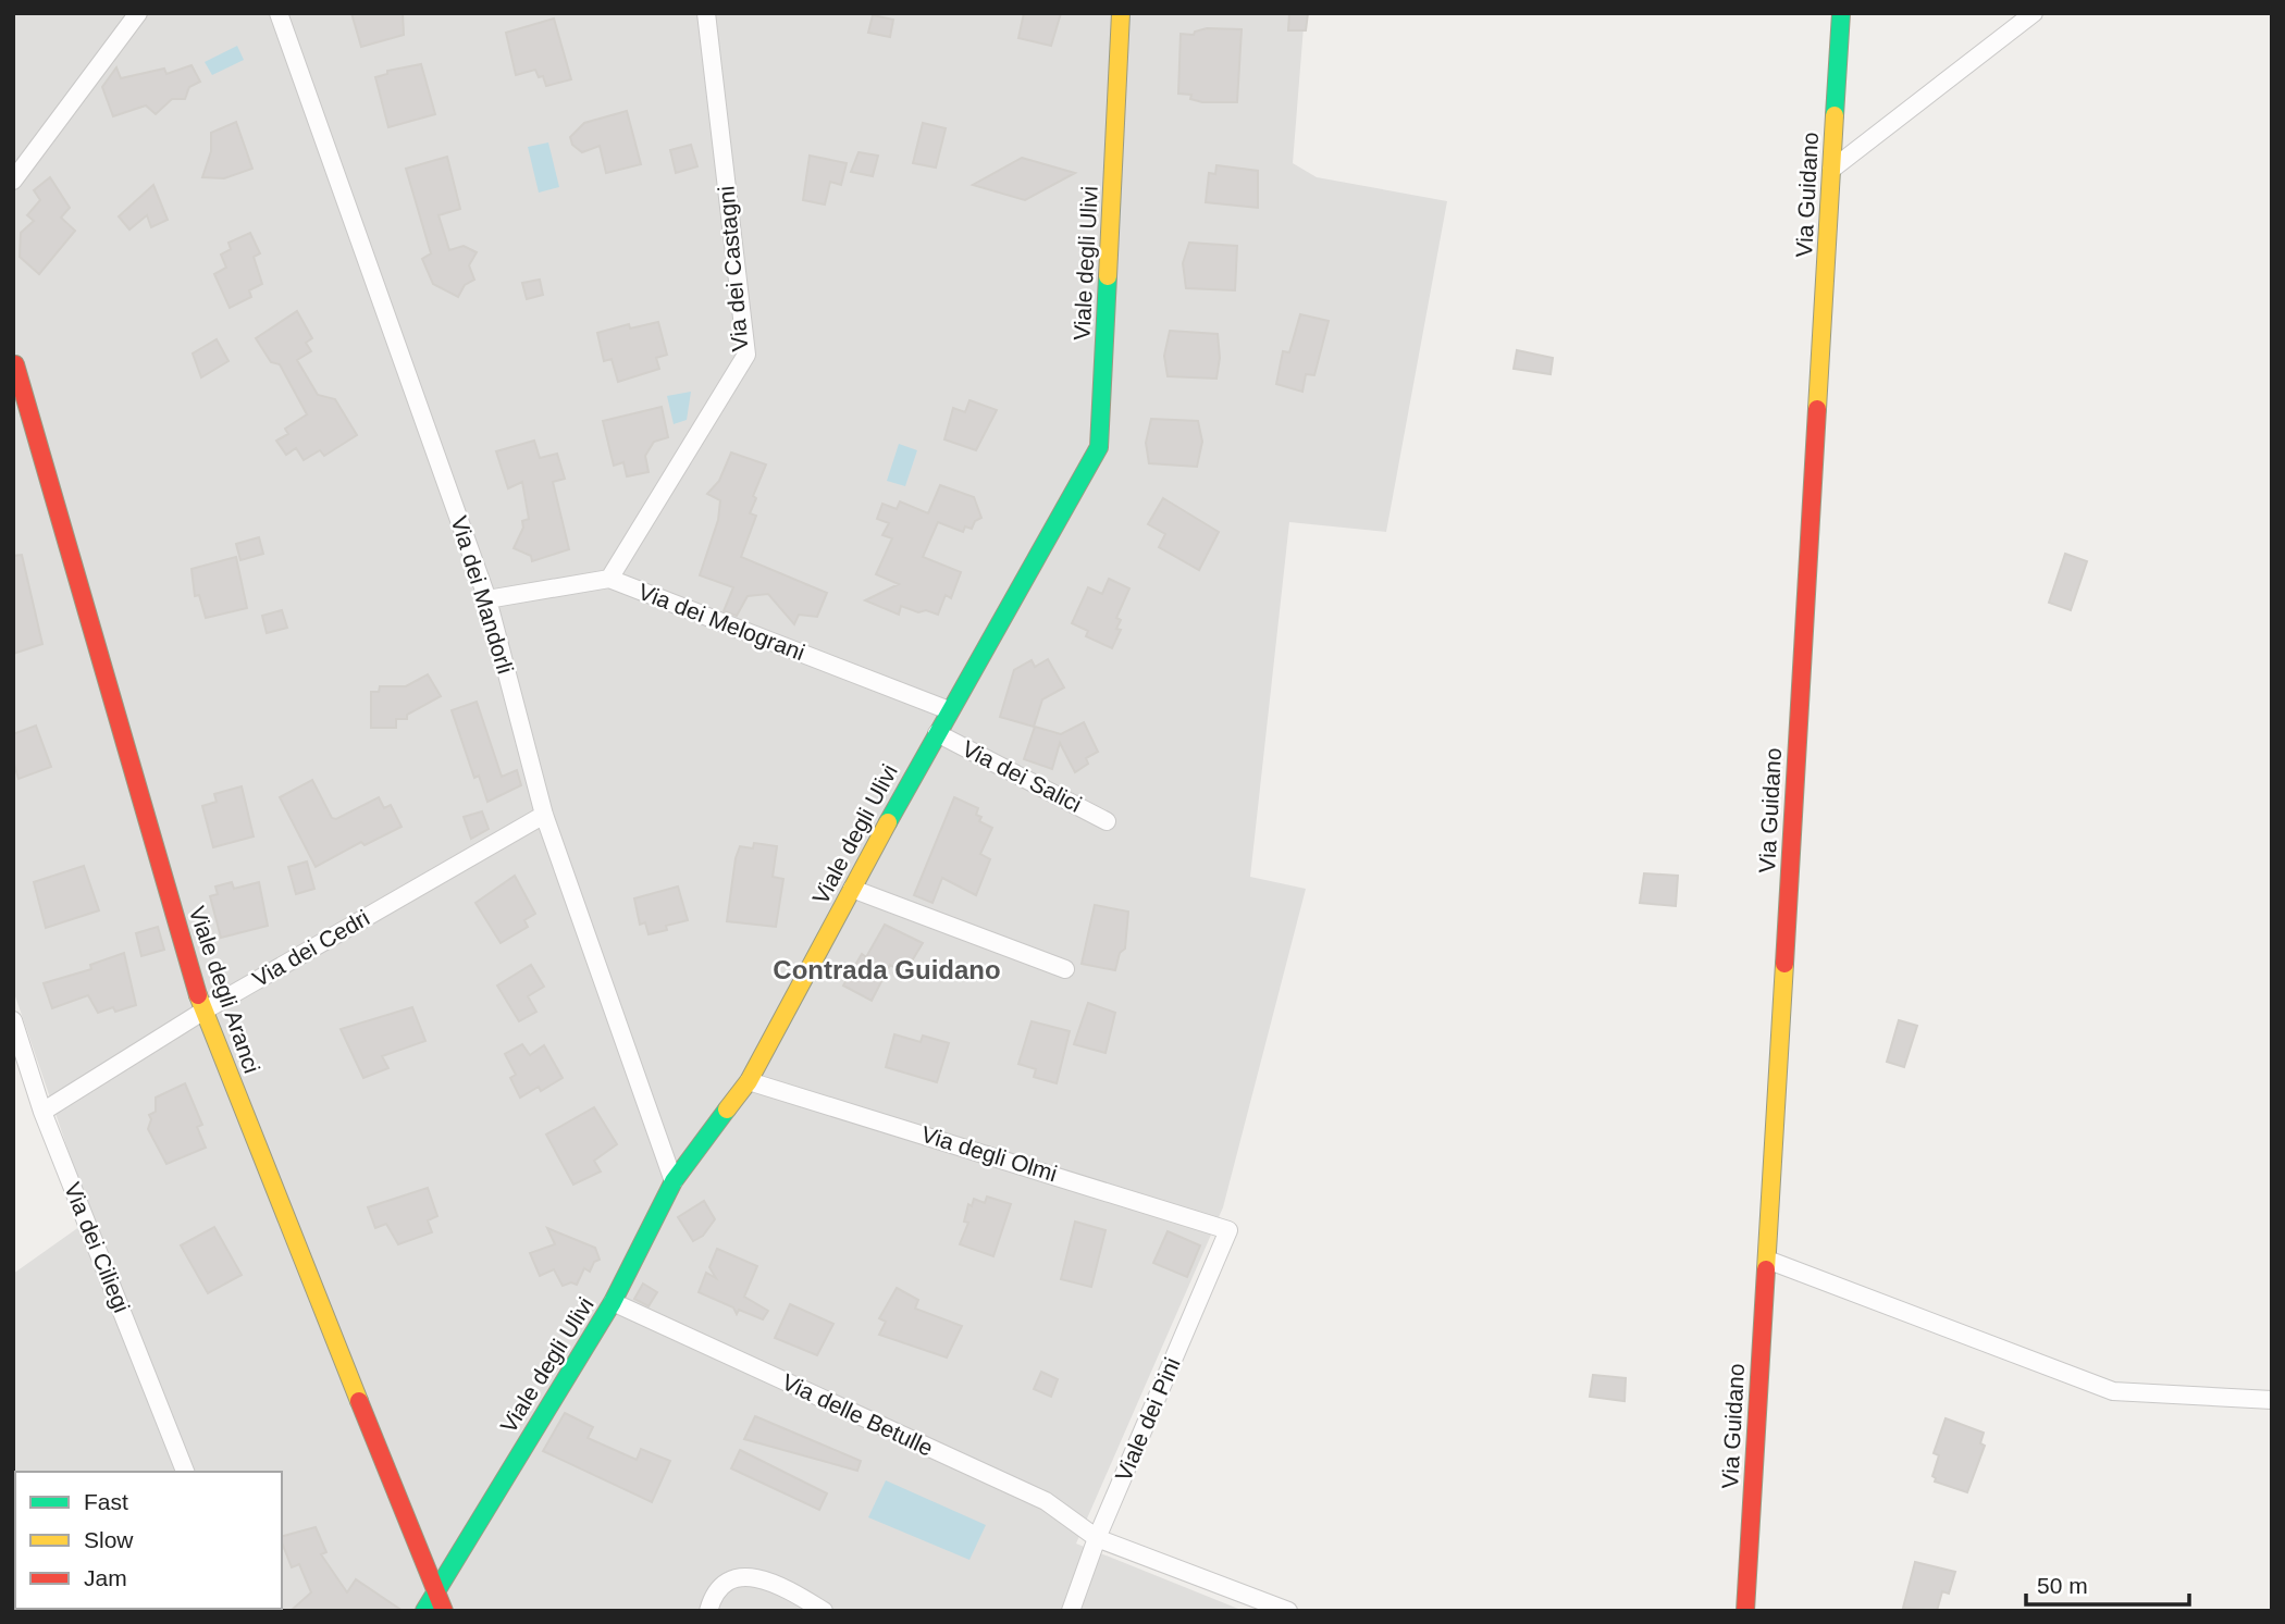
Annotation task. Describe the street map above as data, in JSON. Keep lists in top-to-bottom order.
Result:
{
  "streets": {
    "street": [
      "Via Guidano",
      "Viale degli Ulivi",
      "Via dei Castagni",
      "Via dei Mandorli",
      "Via dei Melograni",
      "Via dei Salici",
      "Via dei Cedri",
      "Viale degli Aranci",
      "Via degli Olmi",
      "Via dei Ciliegi",
      "Via delle Betulle",
      "Viale dei Pini"
    ]
  },
  "crossings": [
    ["Viale degli Ulivi", "Via dei Mandorli"],
    ["Viale degli Ulivi", "Via dei Melograni"],
    ["Viale degli Ulivi", "Via dei Salici"],
    ["Viale degli Ulivi", "Viale degli Aranci"],
    ["Viale degli Ulivi", "Via degli Olmi"],
    ["Viale degli Ulivi", "Via delle Betulle"],
    ["Via dei Castagni", "Via dei Melograni"],
    ["Via dei Mandorli", "Via dei Melograni"],
    ["Via dei Mandorli", "Via dei Cedri"],
    ["Via dei Cedri", "Viale degli Aranci"],
    ["Via dei Cedri", "Via dei Ciliegi"],
    ["Via degli Olmi", "Viale dei Pini"],
    ["Via delle Betulle", "Viale dei Pini"]
  ],
  "districts": ["Contrada Guidano"],
  "legend": ["Fast", "Slow", "Jam"],
  "scale_bar": "50 m"
}
